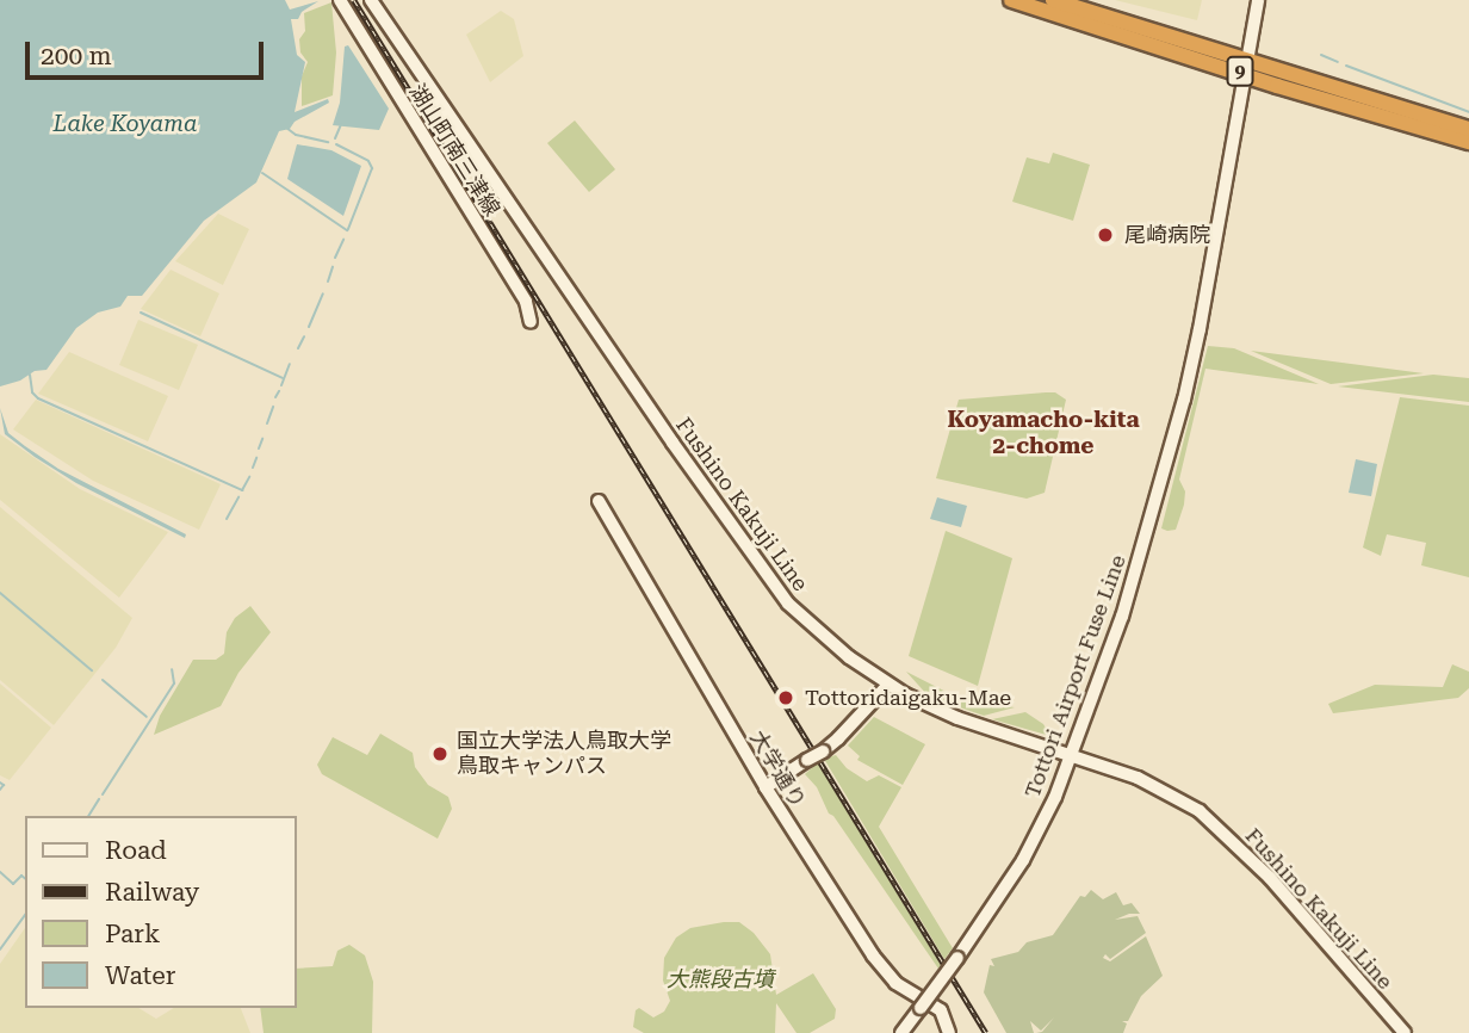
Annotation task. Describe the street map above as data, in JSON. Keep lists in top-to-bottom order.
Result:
{
  "streets": {
    "highway": ["9"],
    "main road": [
      "湖山町南三津線",
      "Fushino Kakuji Line",
      "Tottori Airport Fuse Line",
      "大学通り"
    ]
  },
  "crossings": [
    ["9", "Tottori Airport Fuse Line"],
    ["Fushino Kakuji Line", "Tottori Airport Fuse Line"]
  ],
  "districts": ["Koyamacho-kita 2-chome"],
  "water": ["Lake Koyama"],
  "parks": ["大熊段古墳"],
  "places": ["尾崎病院", "Tottoridaigaku-Mae", "国立大学法人鳥取大学 鳥取キャンパス"],
  "legend": [
    "Road",
    "Railway",
    "Park",
    "Water"
  ],
  "scale_bar": "200 m"
}
